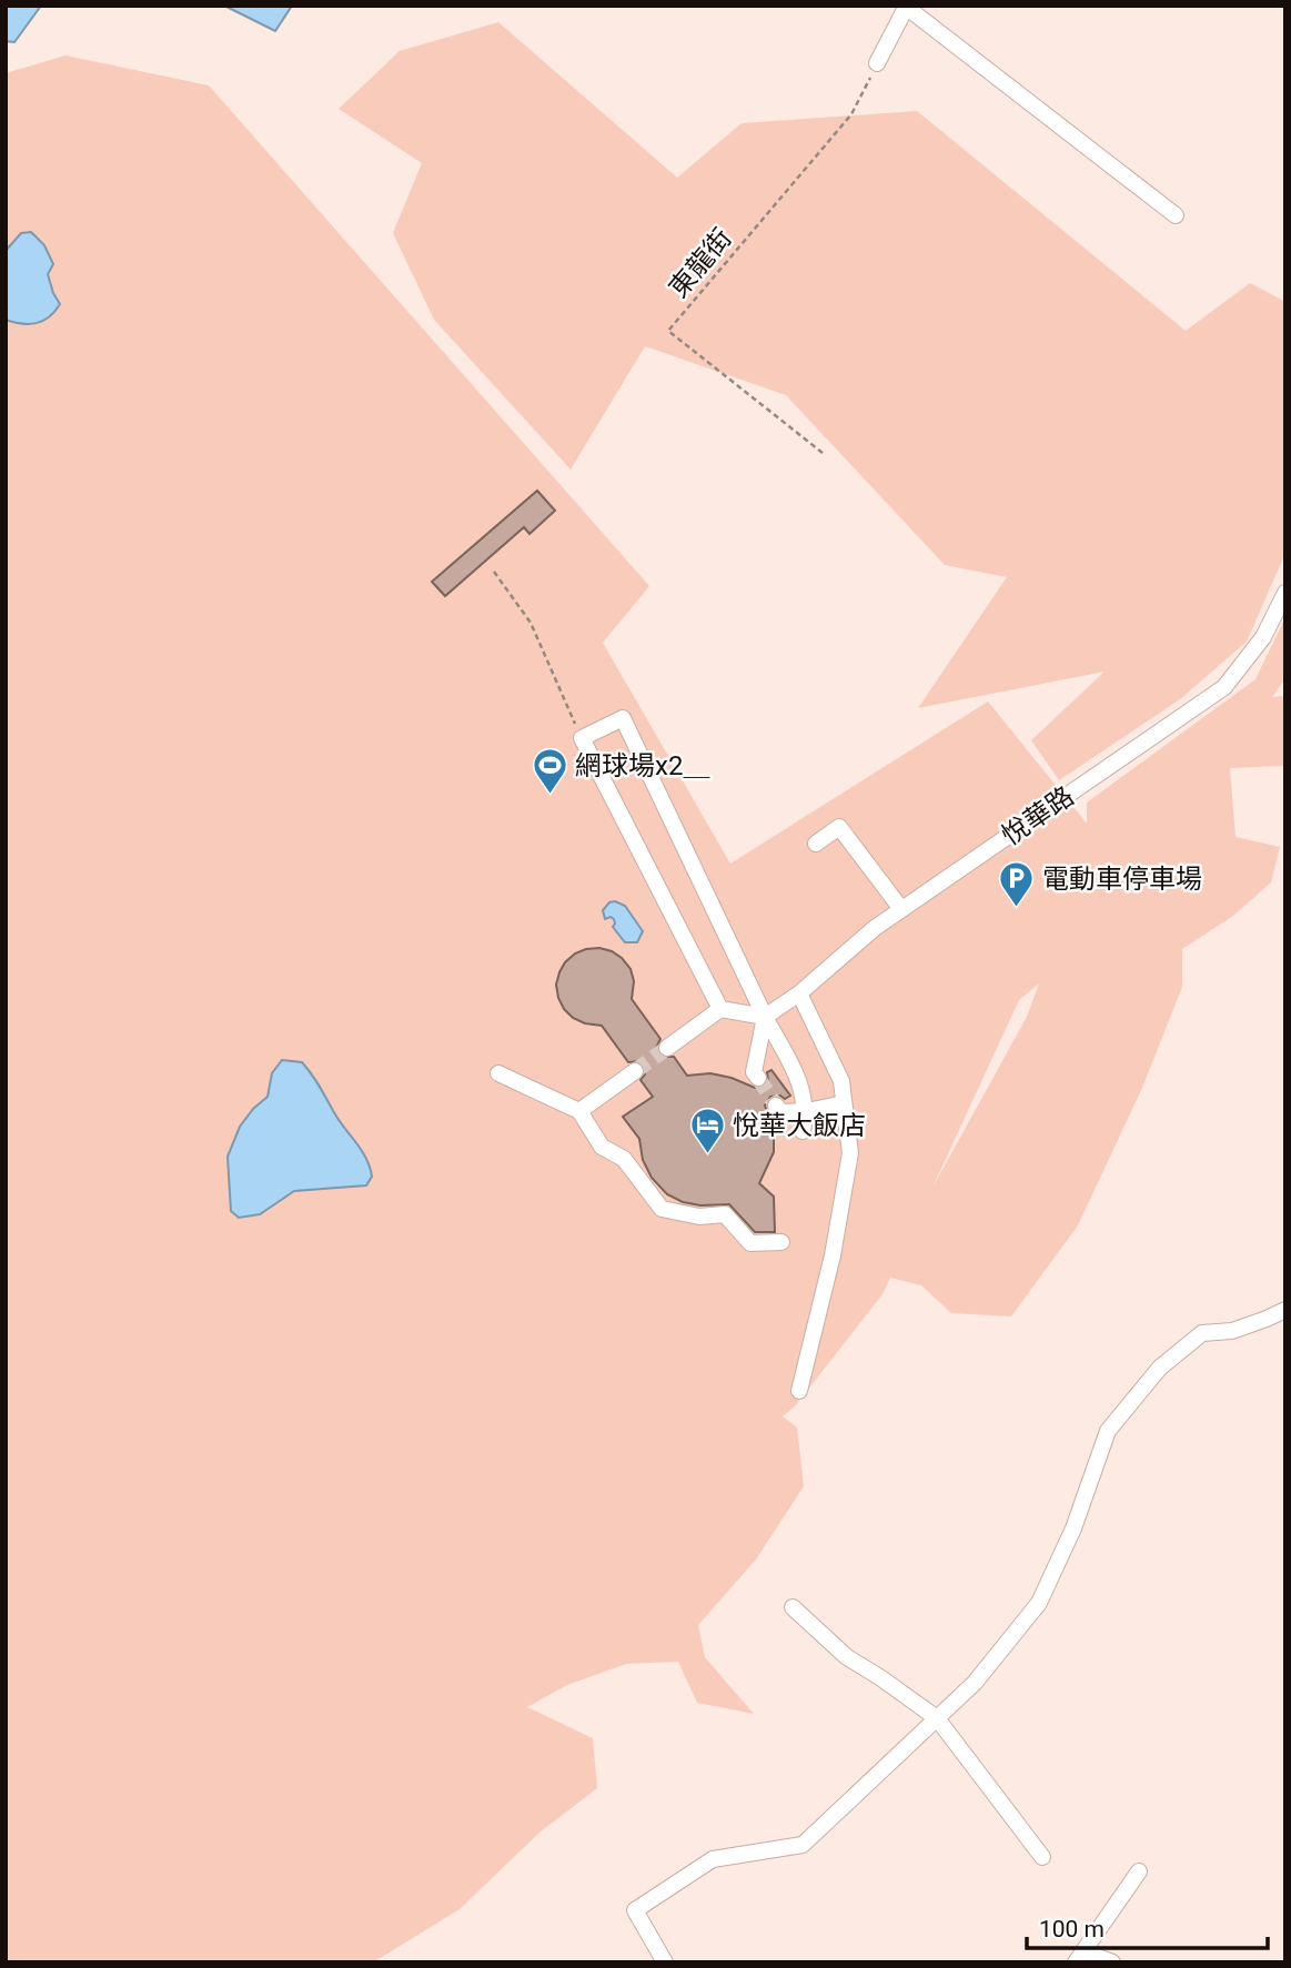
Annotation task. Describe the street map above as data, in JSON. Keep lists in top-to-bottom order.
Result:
{
  "streets": {
    "street": ["悅華路"],
    "path": ["東龍街"]
  },
  "places": {
    "sports": ["網球場x2＿"],
    "parking": ["電動車停車場"],
    "hotel": ["悅華大飯店"]
  },
  "scale_bar": "100 m"
}
